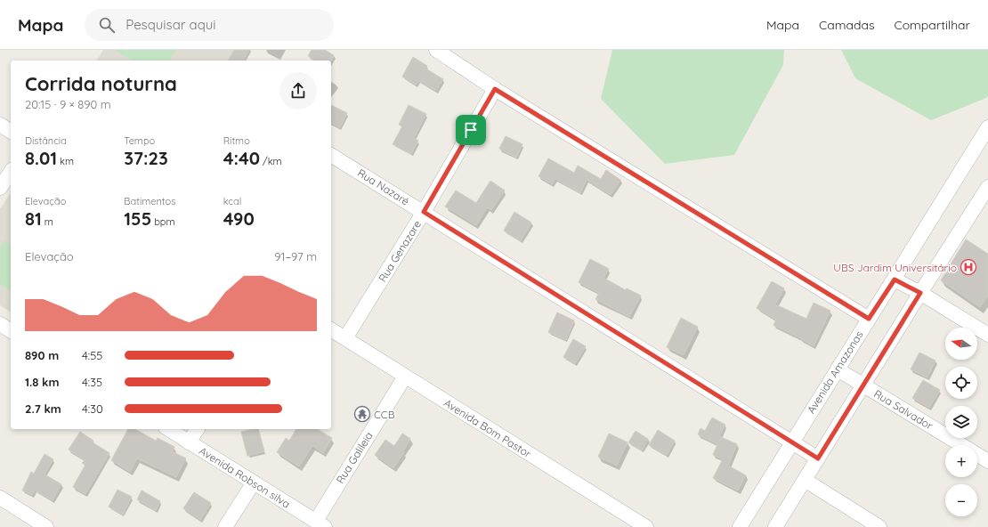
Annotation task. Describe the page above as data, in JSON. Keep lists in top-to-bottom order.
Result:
{
  "streets": {
    "street": [
      "Rua Nazaré",
      "Rua Genazare",
      "Avenida Amazonas",
      "Rua Salvador",
      "Avenida Bom Pastor",
      "Rua Galileia",
      "Avenida Robson silva"
    ]
  },
  "crossings": [
    ["Rua Nazaré", "Rua Genazare"],
    ["Rua Nazaré", "Avenida Amazonas"],
    ["Rua Genazare", "Avenida Bom Pastor"],
    ["Avenida Amazonas", "Rua Salvador"],
    ["Avenida Bom Pastor", "Rua Galileia"],
    ["Rua Galileia", "Avenida Robson silva"]
  ],
  "places": {
    "hospital": ["UBS Jardim Universitário"],
    "temple": ["CCB"]
  },
  "north": "left",
  "page": {
    "header": "Mapa",
    "search": "Pesquisar aqui",
    "nav": ["Mapa", "Camadas", "Compartilhar"],
    "heading": ["Corrida noturna", "20:15 · 9 × 890 m"],
    "stats": [
      ["Distância", "8.01 km"],
      ["Tempo", "37:23"],
      ["Ritmo", "4:40 /km"],
      ["Elevação", "81 m"],
      ["Batimentos", "155 bpm"],
      ["kcal", "490"]
    ],
    "chart": ["Elevação", "91–97 m"],
    "map_buttons": ["+", "−"],
    "list": [
      {
        "name": "890 m",
        "note": "4:55"
      },
      {
        "name": "1.8 km",
        "note": "4:35"
      },
      {
        "name": "2.7 km",
        "note": "4:30"
      }
    ]
  }
}
